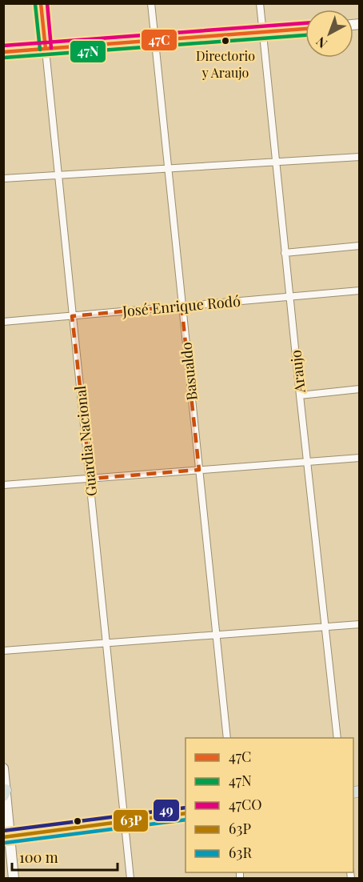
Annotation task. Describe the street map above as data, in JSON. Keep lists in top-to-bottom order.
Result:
{
  "streets": {
    "street": [
      "José Enrique Rodó",
      "Basualdo",
      "Araujo",
      "Guardia Nacional"
    ]
  },
  "crossings": [
    ["José Enrique Rodó", "Basualdo"],
    ["José Enrique Rodó", "Araujo"],
    ["José Enrique Rodó", "Guardia Nacional"]
  ],
  "places": ["Directorio y Araujo"],
  "lines": [
    "transit line 47C",
    "transit line 47CO",
    "transit line 47N",
    "transit line 49",
    "transit line 63P",
    "transit line 63R"
  ],
  "legend": [
    "47C",
    "47N",
    "47CO",
    "63P",
    "63R"
  ],
  "scale_bar": "100 m",
  "north": "bottom left"
}
